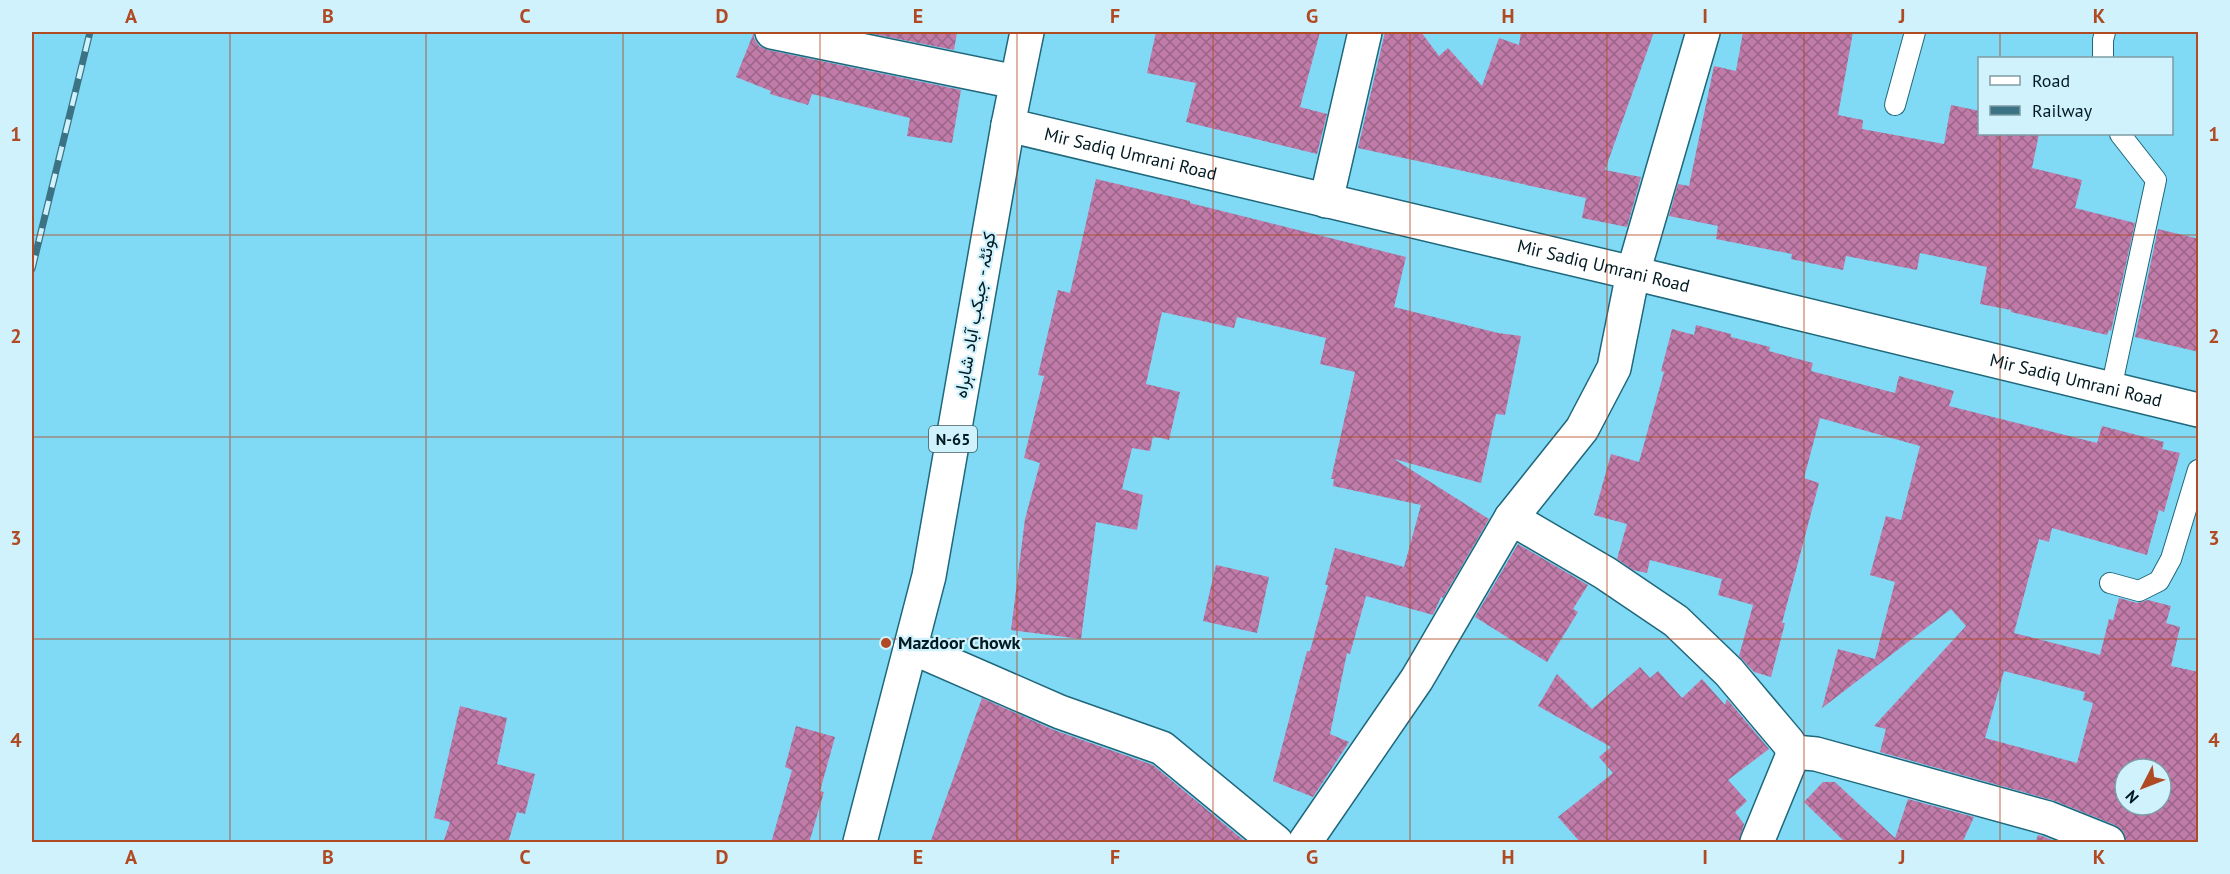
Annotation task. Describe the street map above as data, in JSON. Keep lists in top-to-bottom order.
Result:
{
  "streets": {
    "main road": ["Mir Sadiq Umrani Road", "کوئٹہ - جیکب آباد شاہراہ", "N-65"]
  },
  "crossings": [
    ["Mir Sadiq Umrani Road", "کوئٹہ - جیکب آباد شاہراہ"]
  ],
  "places": ["Mazdoor Chowk"],
  "legend": ["Road", "Railway"],
  "north": "bottom left",
  "grid": {
    "columns": [
      "A",
      "B",
      "C",
      "D",
      "E",
      "F",
      "G",
      "H",
      "I",
      "J",
      "K"
    ],
    "rows": [
      "1",
      "2",
      "3",
      "4"
    ]
  }
}
